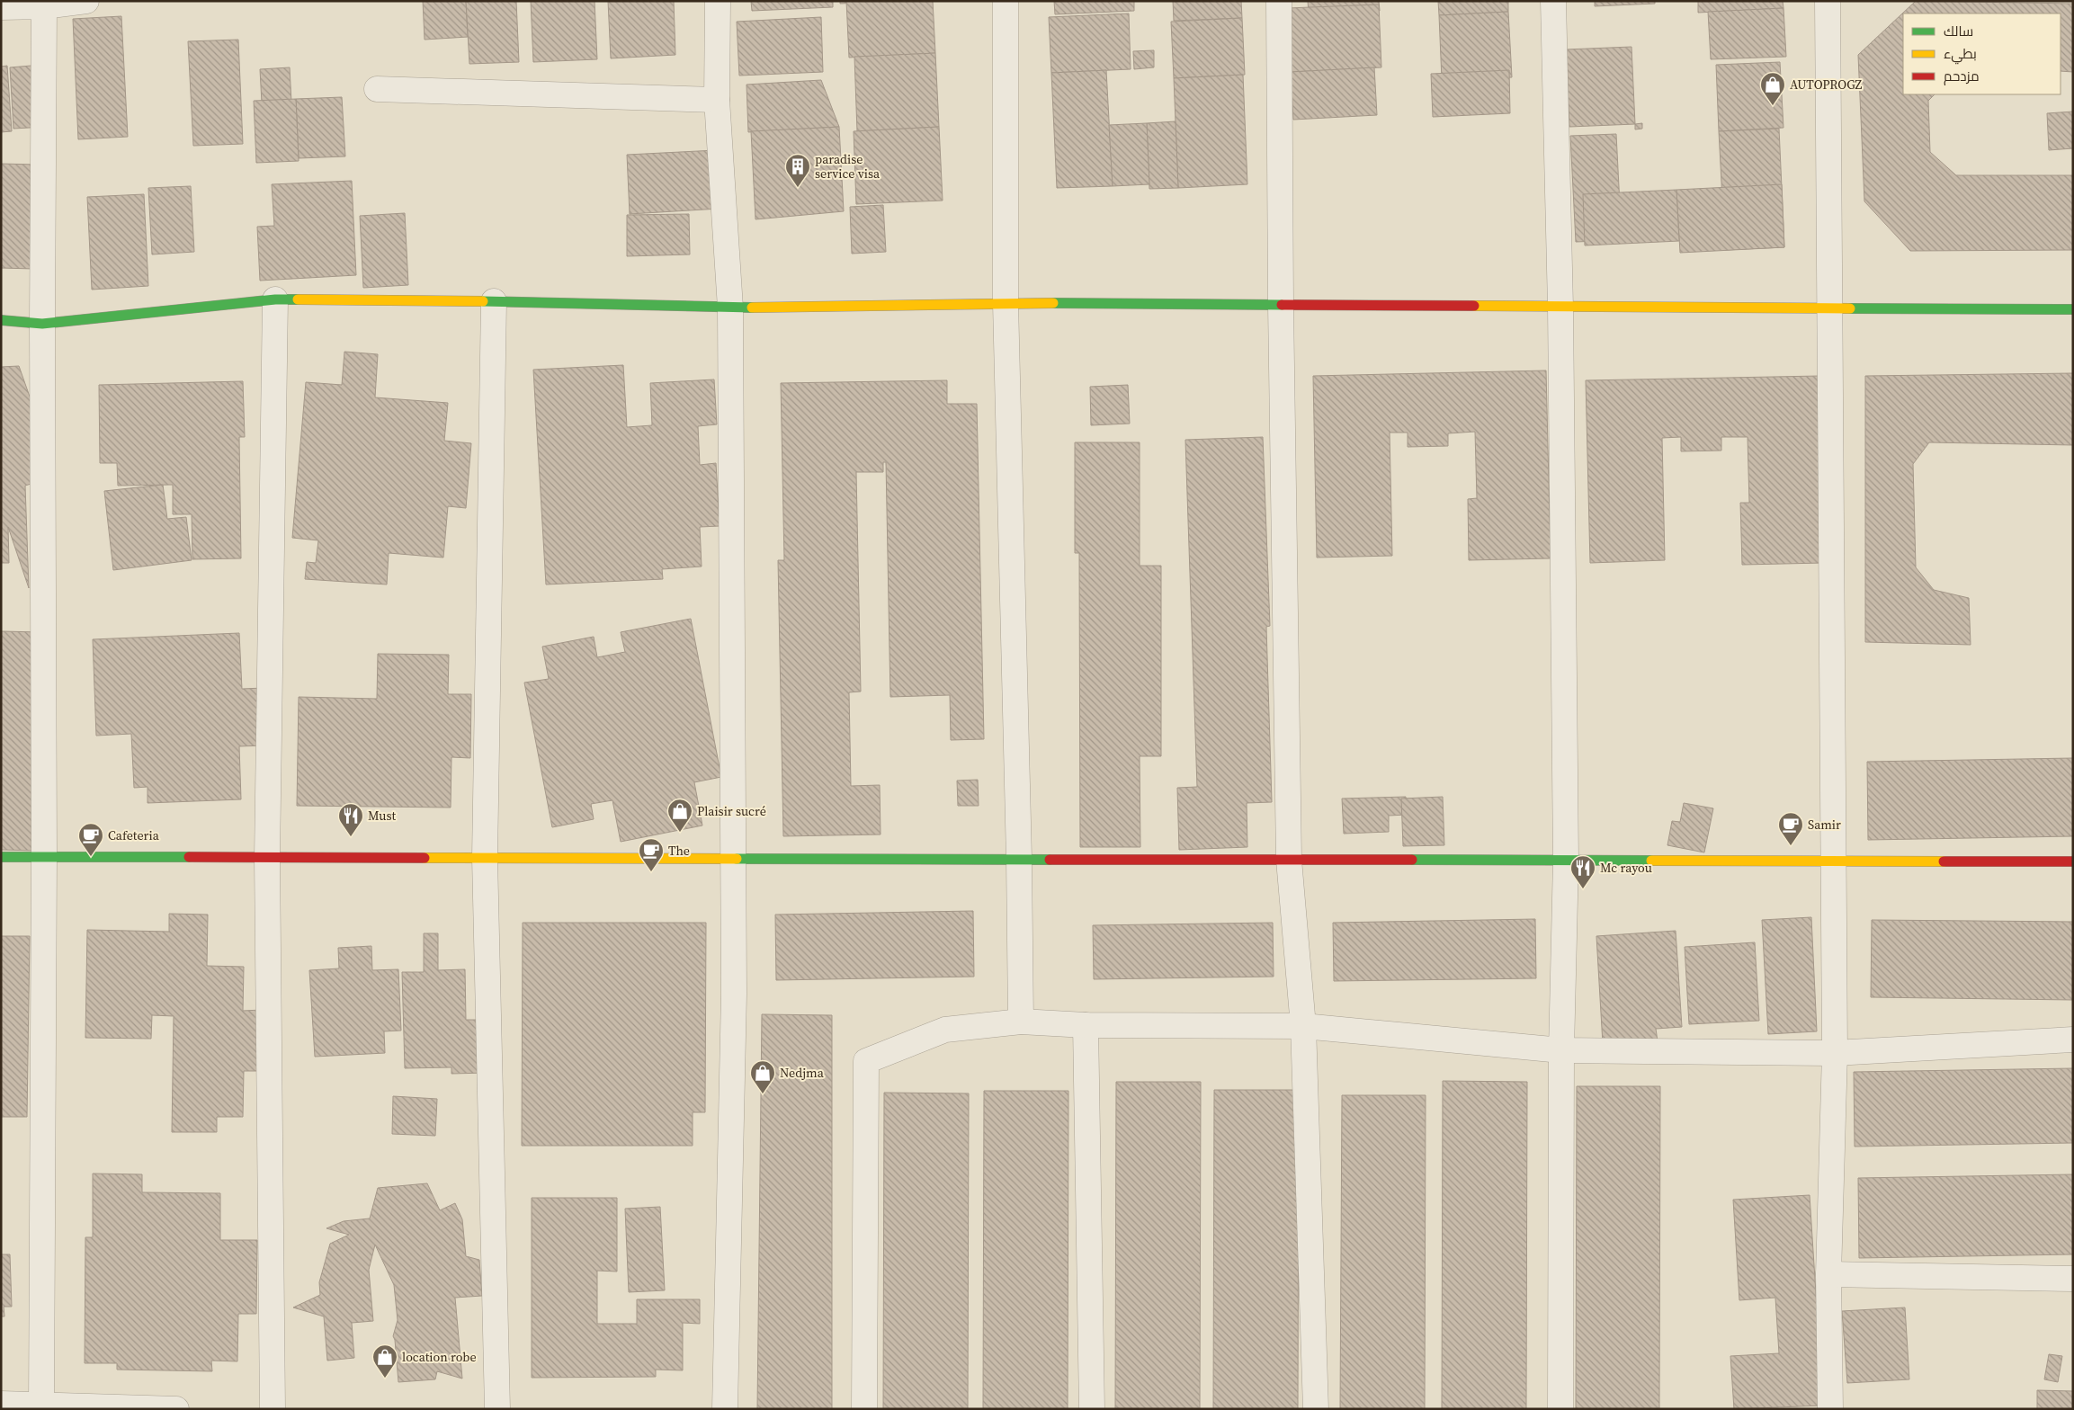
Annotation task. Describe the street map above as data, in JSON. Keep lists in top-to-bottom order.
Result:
{
  "places": {
    "shop": [
      "AUTOPROGZ",
      "Plaisir sucré",
      "Nedjma",
      "location robe"
    ],
    "building": ["paradise service visa"],
    "restaurant": ["Must", "Mc rayou"],
    "cafe": ["Samir", "Cafeteria", "The"]
  },
  "legend": ["سالك", "بطيء", "مزدحم"]
}
